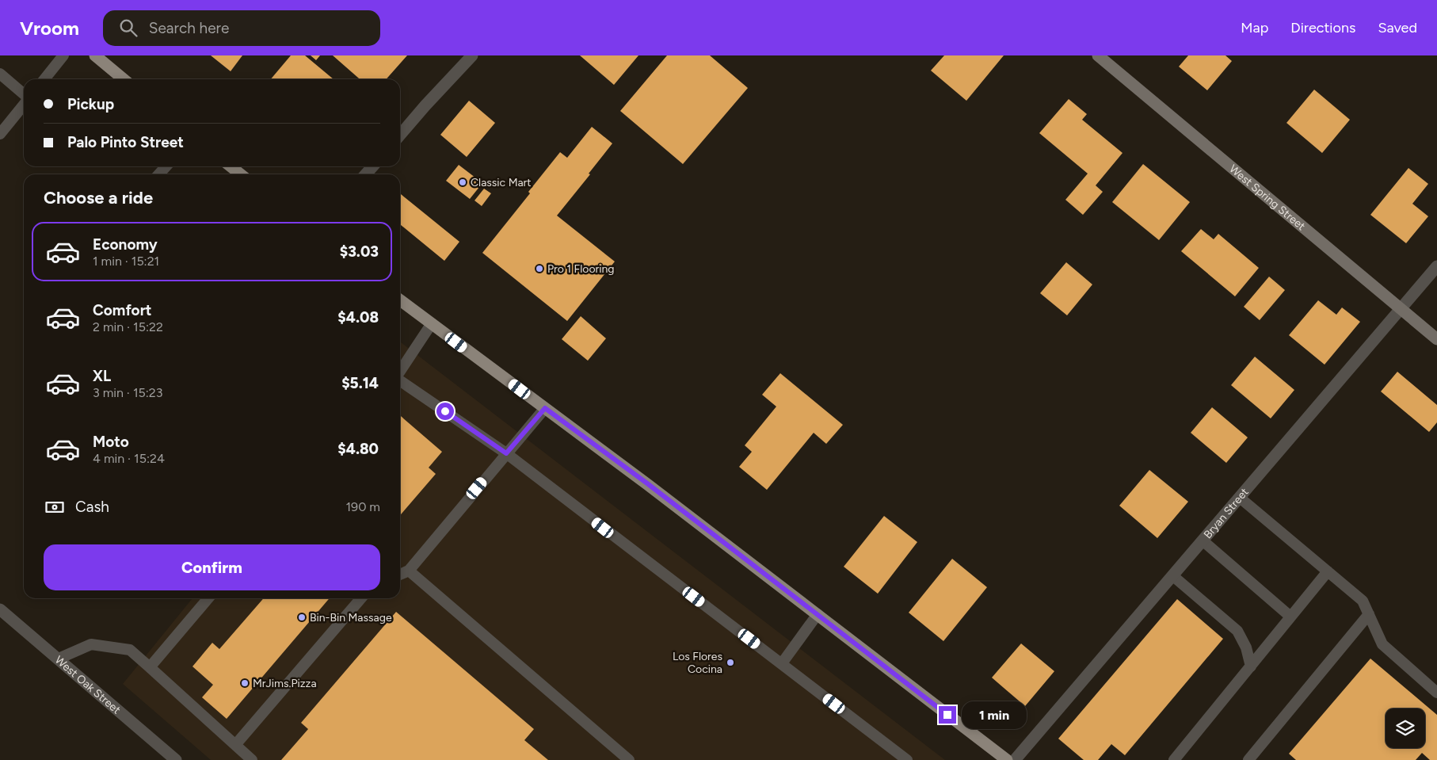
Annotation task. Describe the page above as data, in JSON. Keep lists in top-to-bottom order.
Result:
{
  "streets": {
    "street": ["West Spring Street", "Bryan Street", "West Oak Street"]
  },
  "crossings": [
    ["West Spring Street", "Bryan Street"]
  ],
  "places": [
    "Classic Mart",
    "Pro 1 Flooring",
    "Bin-Bin Massage",
    "Los Flores Cocina",
    "MrJims.Pizza"
  ],
  "page": {
    "header": "Vroom",
    "search": "Search here",
    "nav": ["Map", "Directions", "Saved"],
    "banner": ["Pickup", "Palo Pinto Street"],
    "heading": "Choose a ride",
    "list": [
      {
        "name": "Economy",
        "note": "1 min · 15:21",
        "value": "$3.03"
      },
      {
        "name": "Comfort",
        "note": "2 min · 15:22",
        "value": "$4.08"
      },
      {
        "name": "XL",
        "note": "3 min · 15:23",
        "value": "$5.14"
      },
      {
        "name": "Moto",
        "note": "4 min · 15:24",
        "value": "$4.80"
      }
    ],
    "pay": ["Cash", "190 m"],
    "buttons": "Confirm",
    "bubble": "1 min"
  }
}
